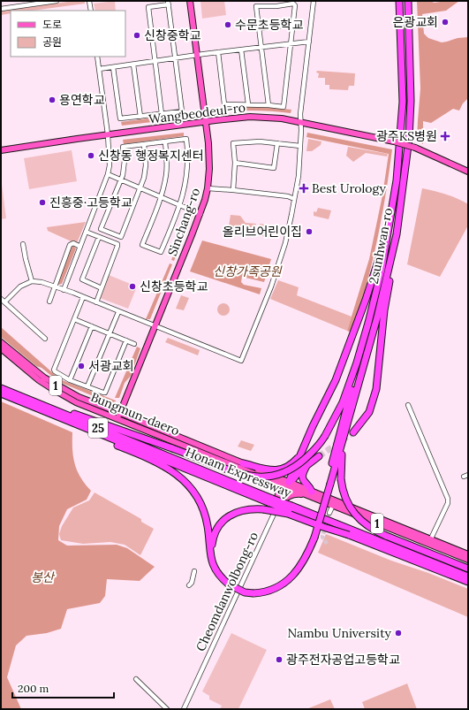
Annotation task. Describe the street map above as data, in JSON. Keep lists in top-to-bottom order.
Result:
{
  "streets": {
    "highway": ["2sunhwan-ro", "25", "Honam Expressway"],
    "main road": [
      "Wangbeodeul-ro",
      "Sinchang-ro",
      "1",
      "Bungmun-daero"
    ],
    "street": ["Cheomdanwolbong-ro"]
  },
  "crossings": [
    ["Wangbeodeul-ro", "Sinchang-ro"],
    ["Sinchang-ro", "Bungmun-daero"],
    ["Bungmun-daero", "Cheomdanwolbong-ro"]
  ],
  "parks": ["신창가족공원", "봉산"],
  "places": {
    "other": [
      "은광교회",
      "수문초등학교",
      "신창중학교",
      "용연학교",
      "신창동 행정복지센터",
      "진흥중·고등학교",
      "올리브어린이집",
      "신창초등학교",
      "서광교회",
      "Nambu University",
      "광주전자공업고등학교"
    ],
    "health": ["광주KS병원", "Best Urology"]
  },
  "legend": ["도로", "공원"],
  "scale_bar": "200 m"
}
